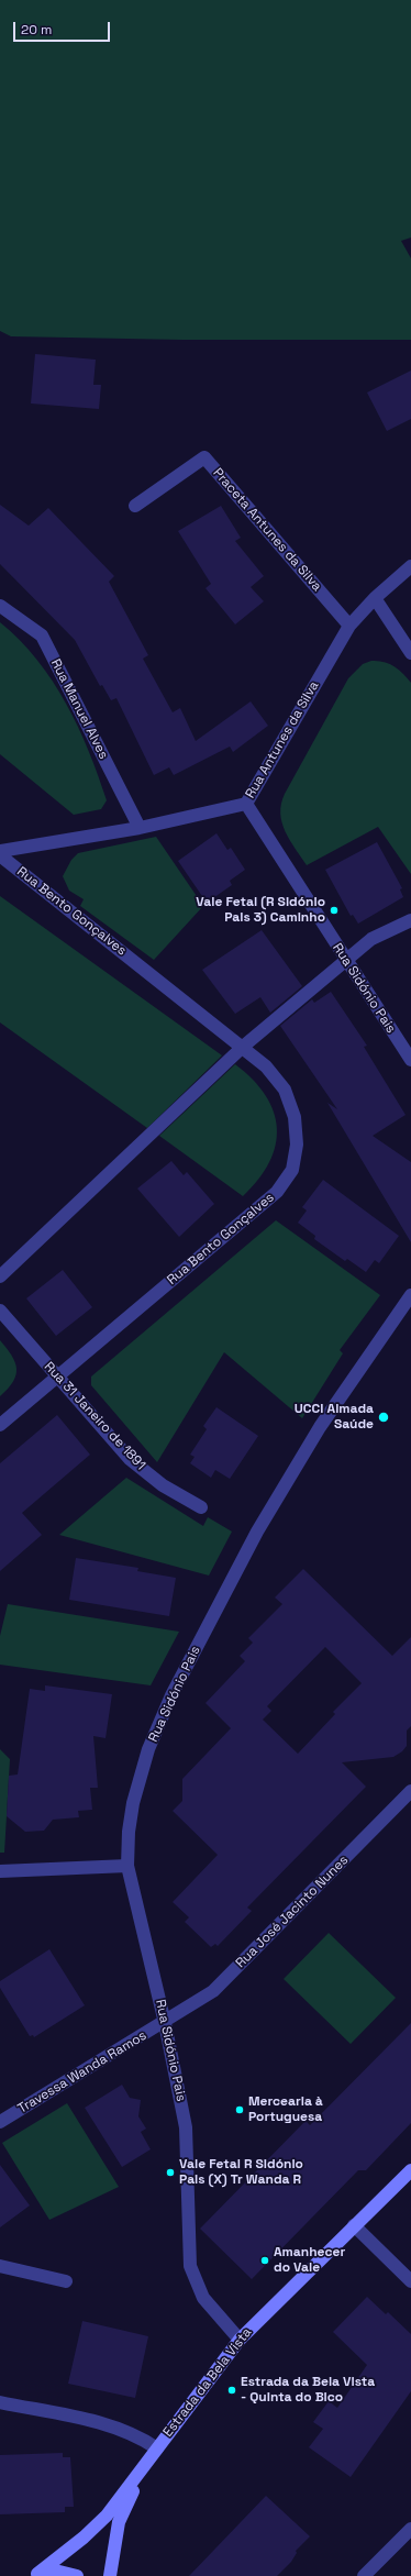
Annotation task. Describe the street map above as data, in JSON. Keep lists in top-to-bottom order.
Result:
{
  "streets": {
    "street": [
      "Praceta Antunes da Silva",
      "Rua Manuel Alves",
      "Rua Antunes da Silva",
      "Rua Bento Gonçalves",
      "Rua Sidónio Pais",
      "Rua 31 Janeiro de 1891",
      "Rua José Jacinto Nunes",
      "Travessa Wanda Ramos",
      "Estrada da Bela Vista"
    ]
  },
  "crossings": [
    ["Praceta Antunes da Silva", "Rua Antunes da Silva"],
    ["Rua Manuel Alves", "Rua Antunes da Silva"],
    ["Rua Antunes da Silva", "Rua Sidónio Pais"],
    ["Rua Bento Gonçalves", "Rua 31 Janeiro de 1891"],
    ["Rua Sidónio Pais", "Rua José Jacinto Nunes"],
    ["Rua Sidónio Pais", "Travessa Wanda Ramos"],
    ["Rua Sidónio Pais", "Estrada da Bela Vista"],
    ["Rua José Jacinto Nunes", "Travessa Wanda Ramos"]
  ],
  "places": [
    "Vale Fetal (R Sidónio Pais 3) Caminho",
    "UCCI Almada Saúde",
    "Mercearia à Portuguesa",
    "Vale Fetal R Sidónio Pais (X) Tr Wanda R",
    "Amanhecer do Vale",
    "Estrada da Bela Vista - Quinta do Bico"
  ],
  "scale_bar": "20 m"
}
